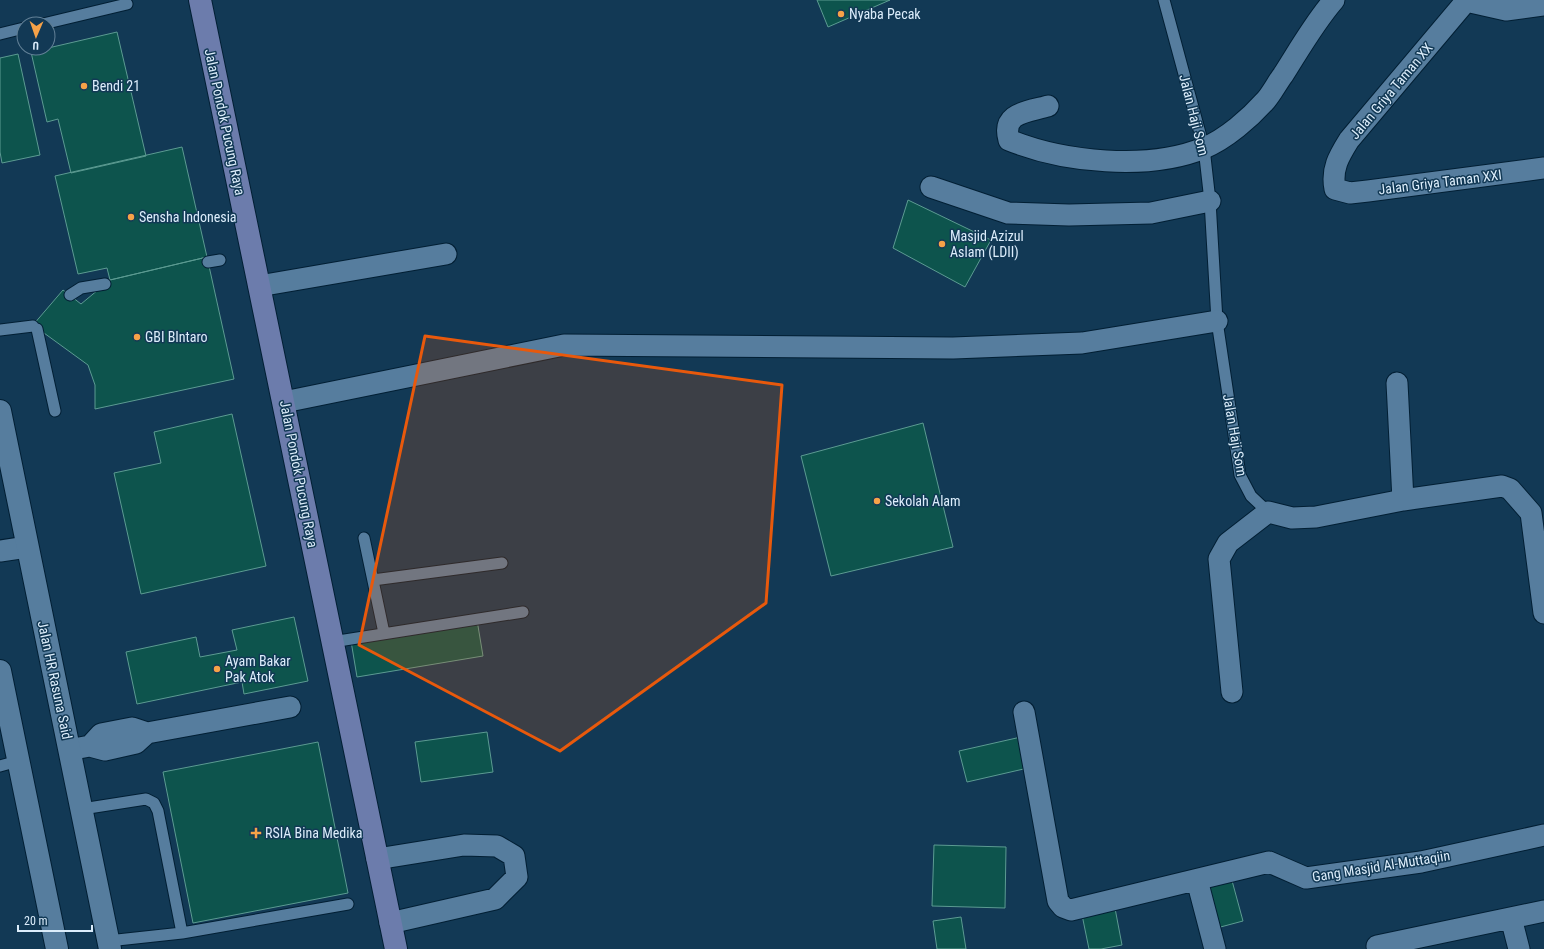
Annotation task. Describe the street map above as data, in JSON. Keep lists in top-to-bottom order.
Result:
{
  "streets": {
    "main road": ["Jalan Pondok Pucung Raya"],
    "street": [
      "Jalan Griya Taman XX",
      "Jalan Haji Som",
      "Jalan Griya Taman XXI",
      "Jalan HR Rasuna Said",
      "Gang Masjid Al-Muttaqiin"
    ]
  },
  "crossings": [
    ["Jalan Griya Taman XX", "Jalan Griya Taman XXI"]
  ],
  "places": {
    "other": [
      "Nyaba Pecak",
      "Bendi 21",
      "Sensha Indonesia",
      "Masjid Azizul Aslam (LDII)",
      "GBI BIntaro",
      "Sekolah Alam",
      "Ayam Bakar Pak Atok"
    ],
    "health": ["RSIA Bina Medika"]
  },
  "scale_bar": "20 m",
  "north": "bottom"
}
